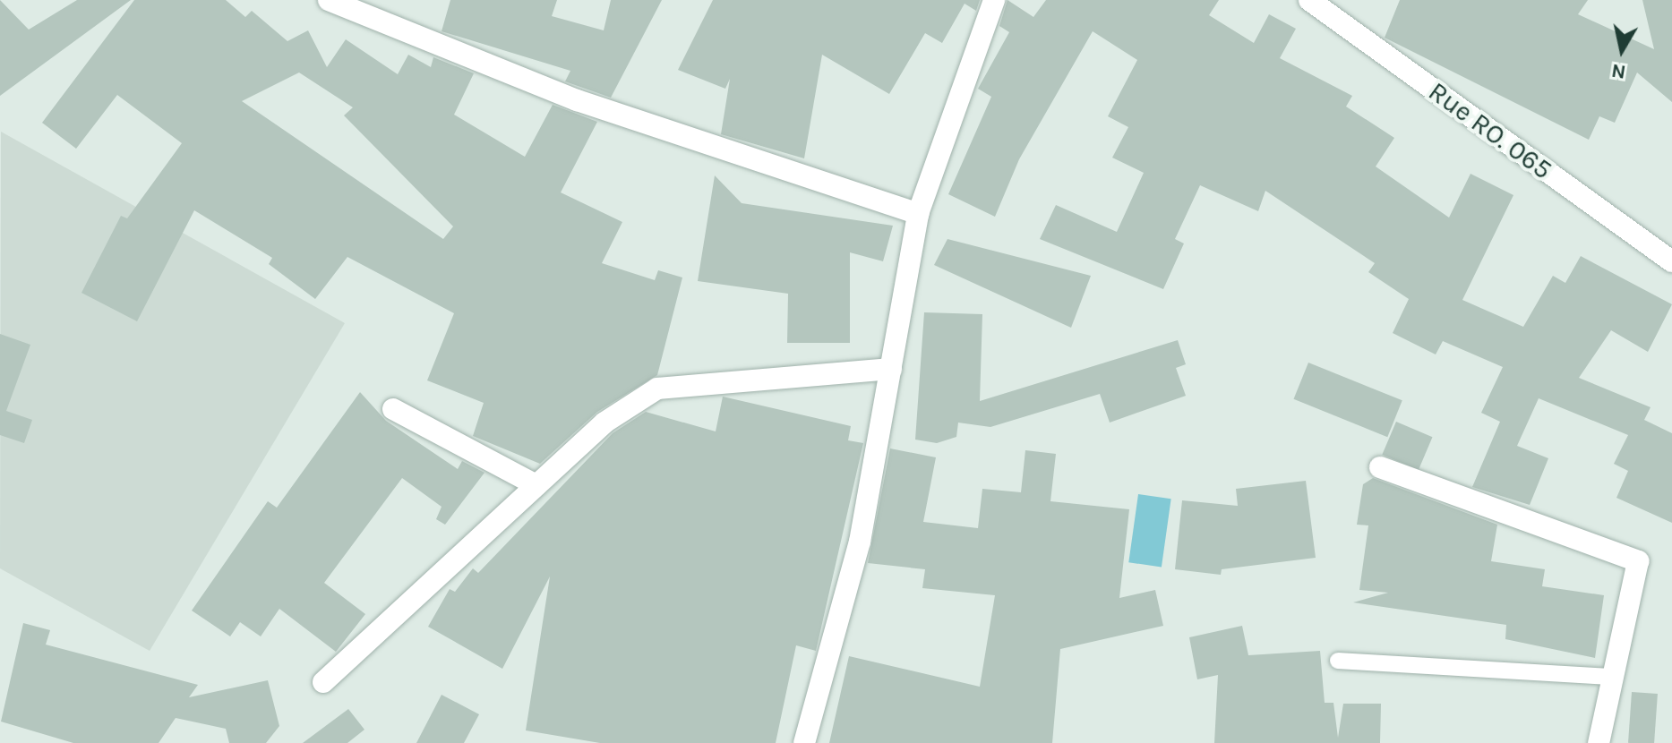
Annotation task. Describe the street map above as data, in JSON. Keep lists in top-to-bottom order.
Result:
{
  "streets": {
    "street": ["Rue RO. 065"]
  },
  "north": "bottom"
}
